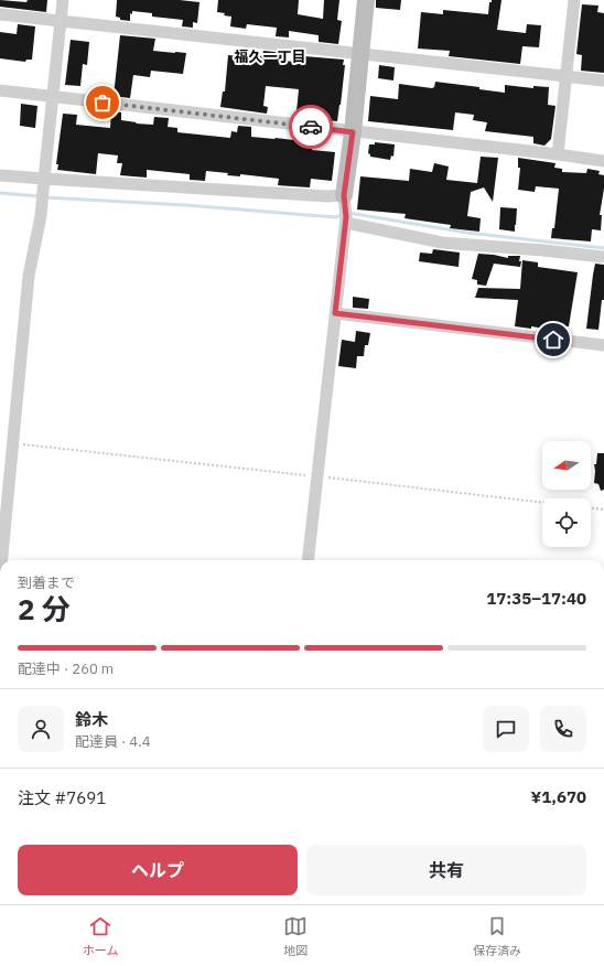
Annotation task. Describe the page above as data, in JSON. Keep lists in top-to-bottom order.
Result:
{
  "districts": ["福久一丁目"],
  "north": "left",
  "page": {
    "heading": ["2 分", "到着まで", "17:35–17:40"],
    "panel": [
      "鈴木",
      "配達員 · 4.4",
      "注文 #7691",
      "¥1,670"
    ],
    "bar": "配達中 · 260 m",
    "buttons": ["ヘルプ", "共有"],
    "tabs": ["ホーム", "地図", "保存済み"]
  }
}
